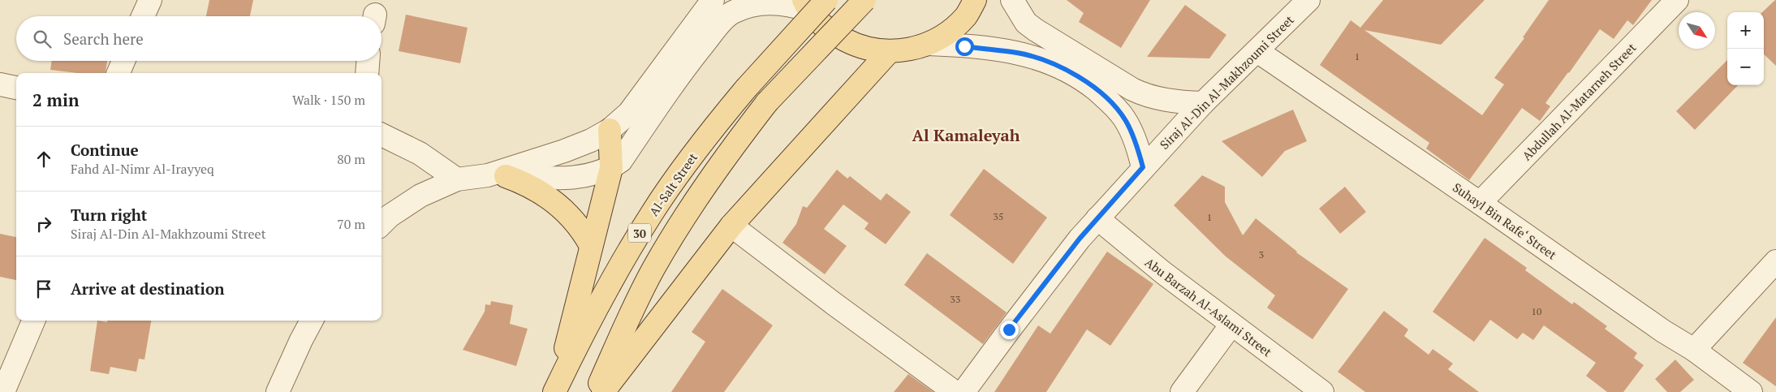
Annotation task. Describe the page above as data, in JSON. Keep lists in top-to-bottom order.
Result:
{
  "streets": {
    "main road": ["Al-Salt Street", "30"],
    "street": [
      "Siraj Al-Din Al-Makhzoumi Street",
      "Abdullah Al-Matarneh Street",
      "Suhayl Bin Rafe‘ Street",
      "Abu Barzah Al-Aslami Street"
    ]
  },
  "crossings": [
    ["Siraj Al-Din Al-Makhzoumi Street", "Suhayl Bin Rafe‘ Street"],
    ["Siraj Al-Din Al-Makhzoumi Street", "Abu Barzah Al-Aslami Street"],
    ["Abdullah Al-Matarneh Street", "Suhayl Bin Rafe‘ Street"]
  ],
  "districts": ["Al Kamaleyah"],
  "house_numbers": [
    "1",
    "35",
    "1",
    "3",
    "33",
    "10"
  ],
  "north": "bottom right",
  "page": {
    "map_buttons": ["+", "−"],
    "search": "Search here",
    "heading": ["2 min", "Walk · 150 m"],
    "list": [
      ["Continue", "Fahd Al-Nimr Al-Irayyeq", "80 m"],
      ["Turn right", "Siraj Al-Din Al-Makhzoumi Street", "70 m"],
      "Arrive at destination"
    ]
  }
}
